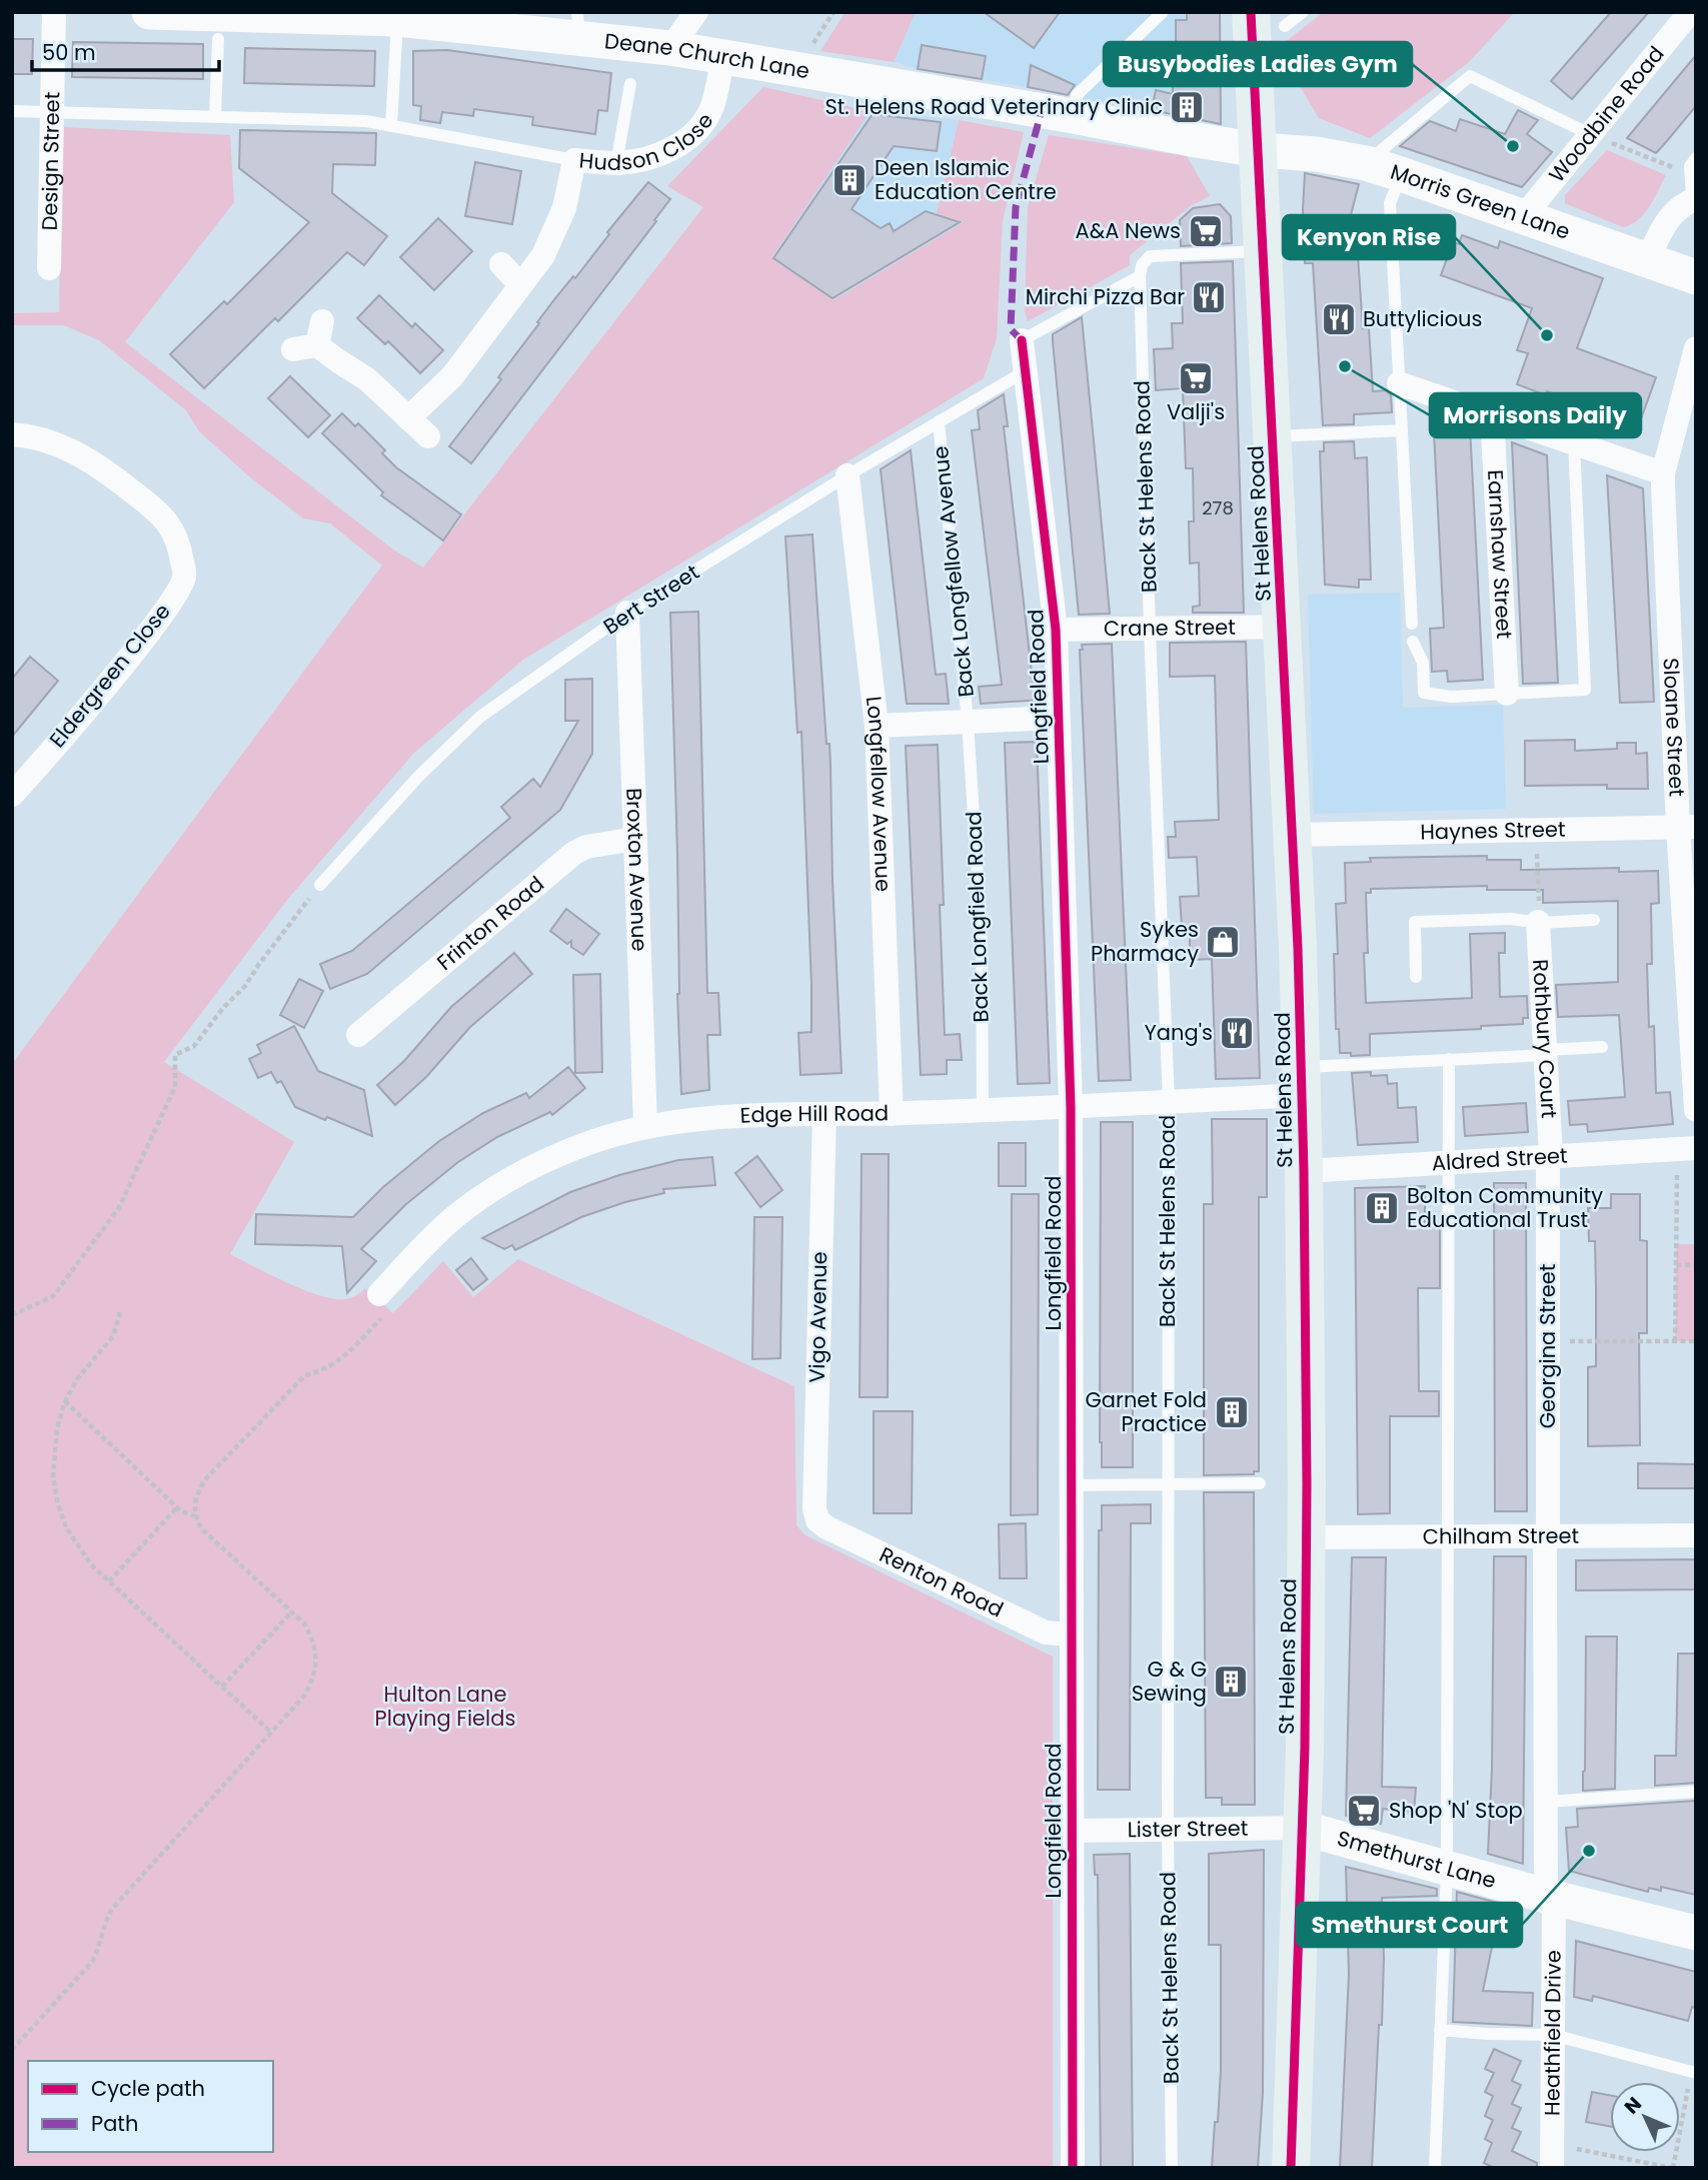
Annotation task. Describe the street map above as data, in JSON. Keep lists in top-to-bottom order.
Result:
{
  "streets": {
    "main road": ["St Helens Road"],
    "street": [
      "Deane Church Lane",
      "Woodbine Road",
      "Hudson Close",
      "Design Street",
      "Morris Green Lane",
      "Earnshaw Street",
      "Crane Street",
      "Eldergreen Close",
      "Longfield Road",
      "Sloane Street",
      "Longfellow Avenue",
      "Haynes Street",
      "Broxton Avenue",
      "Frinton Road",
      "Rothbury Court",
      "Edge Hill Road",
      "Aldred Street",
      "Vigo Avenue",
      "Georgina Street",
      "Chilham Street",
      "Renton Road",
      "Lister Street",
      "Smethurst Lane",
      "Heathfield Drive"
    ],
    "lane": [
      "Back St Helens Road",
      "Back Longfellow Avenue",
      "Bert Street",
      "Back Longfield Road"
    ]
  },
  "crossings": [
    ["Deane Church Lane", "Hudson Close"],
    ["Deane Church Lane", "Morris Green Lane"],
    ["Deane Church Lane", "St Helens Road"],
    ["Woodbine Road", "Morris Green Lane"],
    ["Morris Green Lane", "St Helens Road"],
    ["Back St Helens Road", "Crane Street"],
    ["Back St Helens Road", "Edge Hill Road"],
    ["Back St Helens Road", "Lister Street"],
    ["St Helens Road", "Crane Street"],
    ["St Helens Road", "Haynes Street"],
    ["St Helens Road", "Edge Hill Road"],
    ["St Helens Road", "Aldred Street"],
    ["St Helens Road", "Chilham Street"],
    ["St Helens Road", "Lister Street"],
    ["St Helens Road", "Smethurst Lane"],
    ["Back Longfellow Avenue", "Bert Street"],
    ["Back Longfellow Avenue", "Back Longfield Road"],
    ["Bert Street", "Longfield Road"],
    ["Bert Street", "Longfellow Avenue"],
    ["Bert Street", "Broxton Avenue"],
    ["Crane Street", "Longfield Road"],
    ["Longfield Road", "Edge Hill Road"],
    ["Longfield Road", "Renton Road"],
    ["Longfield Road", "Lister Street"],
    ["Sloane Street", "Haynes Street"],
    ["Longfellow Avenue", "Edge Hill Road"],
    ["Broxton Avenue", "Frinton Road"],
    ["Broxton Avenue", "Edge Hill Road"],
    ["Back Longfield Road", "Edge Hill Road"],
    ["Rothbury Court", "Aldred Street"],
    ["Rothbury Court", "Georgina Street"],
    ["Edge Hill Road", "Vigo Avenue"],
    ["Aldred Street", "Georgina Street"],
    ["Vigo Avenue", "Renton Road"],
    ["Georgina Street", "Chilham Street"],
    ["Georgina Street", "Smethurst Lane"],
    ["Georgina Street", "Heathfield Drive"],
    ["Lister Street", "Smethurst Lane"],
    ["Smethurst Lane", "Heathfield Drive"]
  ],
  "parks": ["Hulton Lane Playing Fields"],
  "places": {
    "building": [
      "St. Helens Road Veterinary Clinic",
      "Deen Islamic Education Centre",
      "Bolton Community Educational Trust",
      "Garnet Fold Practice",
      "G & G Sewing"
    ],
    "other": [
      "Busybodies Ladies Gym",
      "Kenyon Rise",
      "Morrisons Daily",
      "Smethurst Court"
    ],
    "supermarket": ["A&A News", "Valji's", "Shop 'N' Stop"],
    "restaurant": ["Mirchi Pizza Bar", "Buttylicious", "Yang's"],
    "shop": ["Sykes Pharmacy"]
  },
  "house_numbers": ["278"],
  "legend": ["Cycle path", "Path"],
  "scale_bar": "50 m",
  "north": "top left"
}
